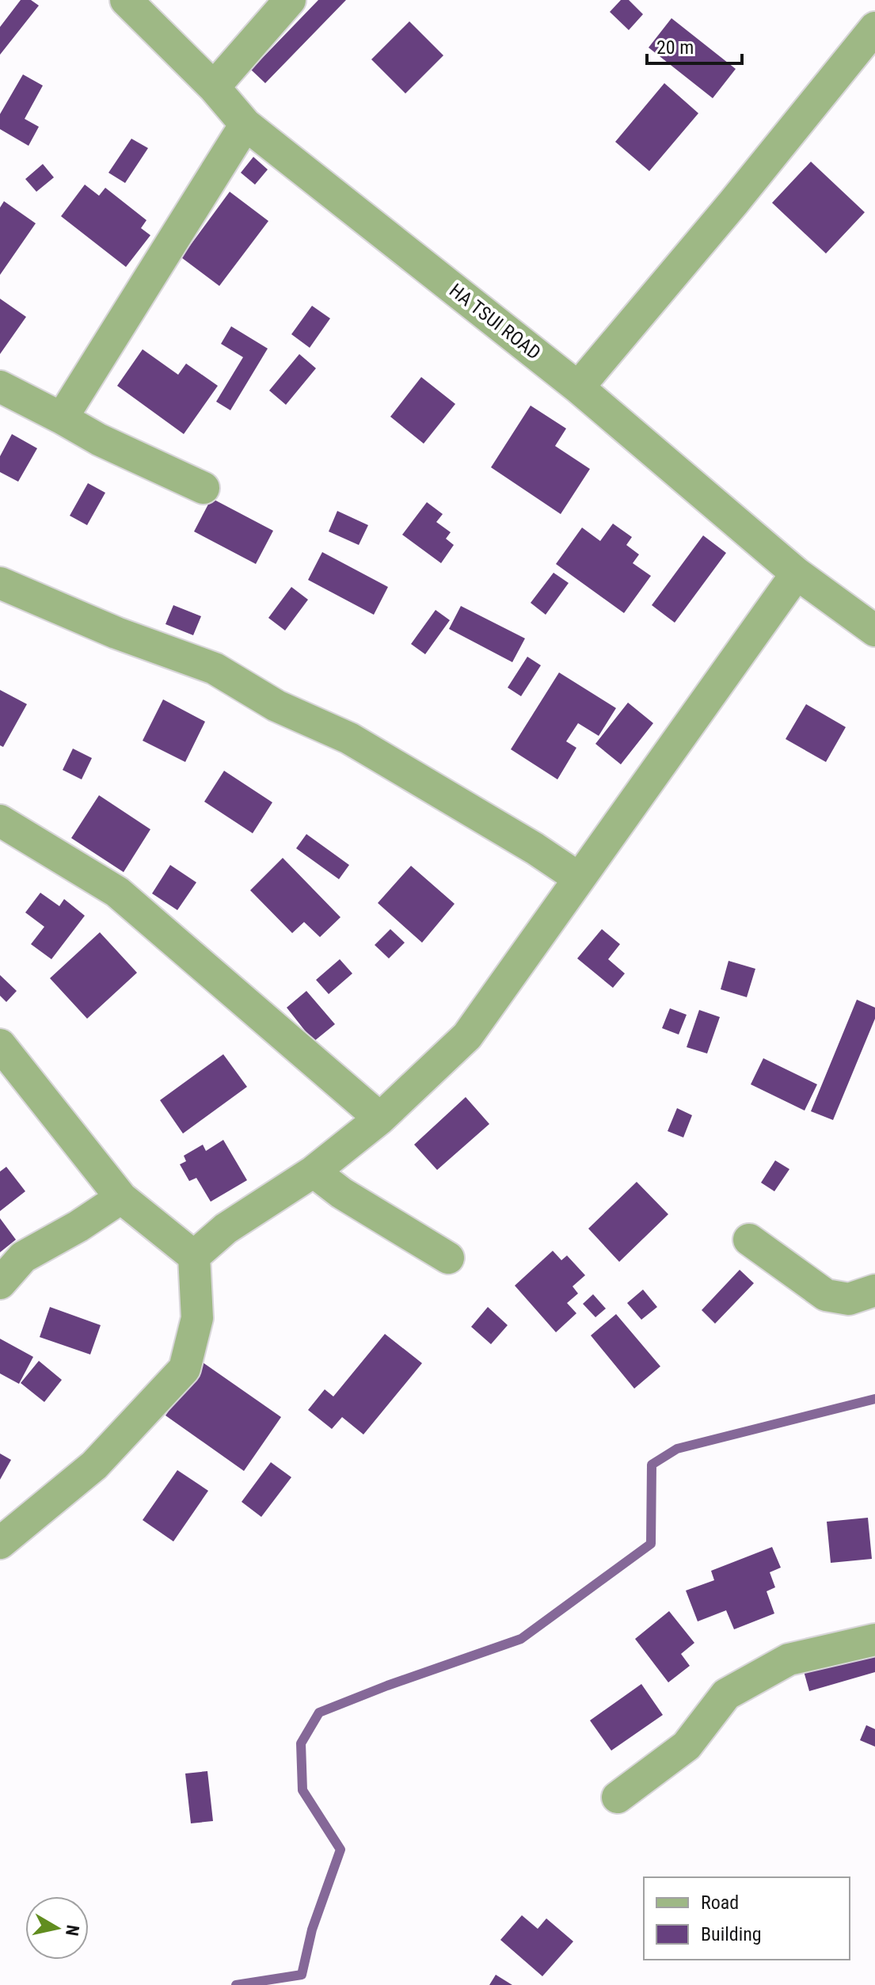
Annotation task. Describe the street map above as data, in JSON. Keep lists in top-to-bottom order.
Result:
{
  "streets": {
    "street": ["HA TSUI ROAD"]
  },
  "legend": ["Road", "Building"],
  "scale_bar": "20 m",
  "north": "right"
}
